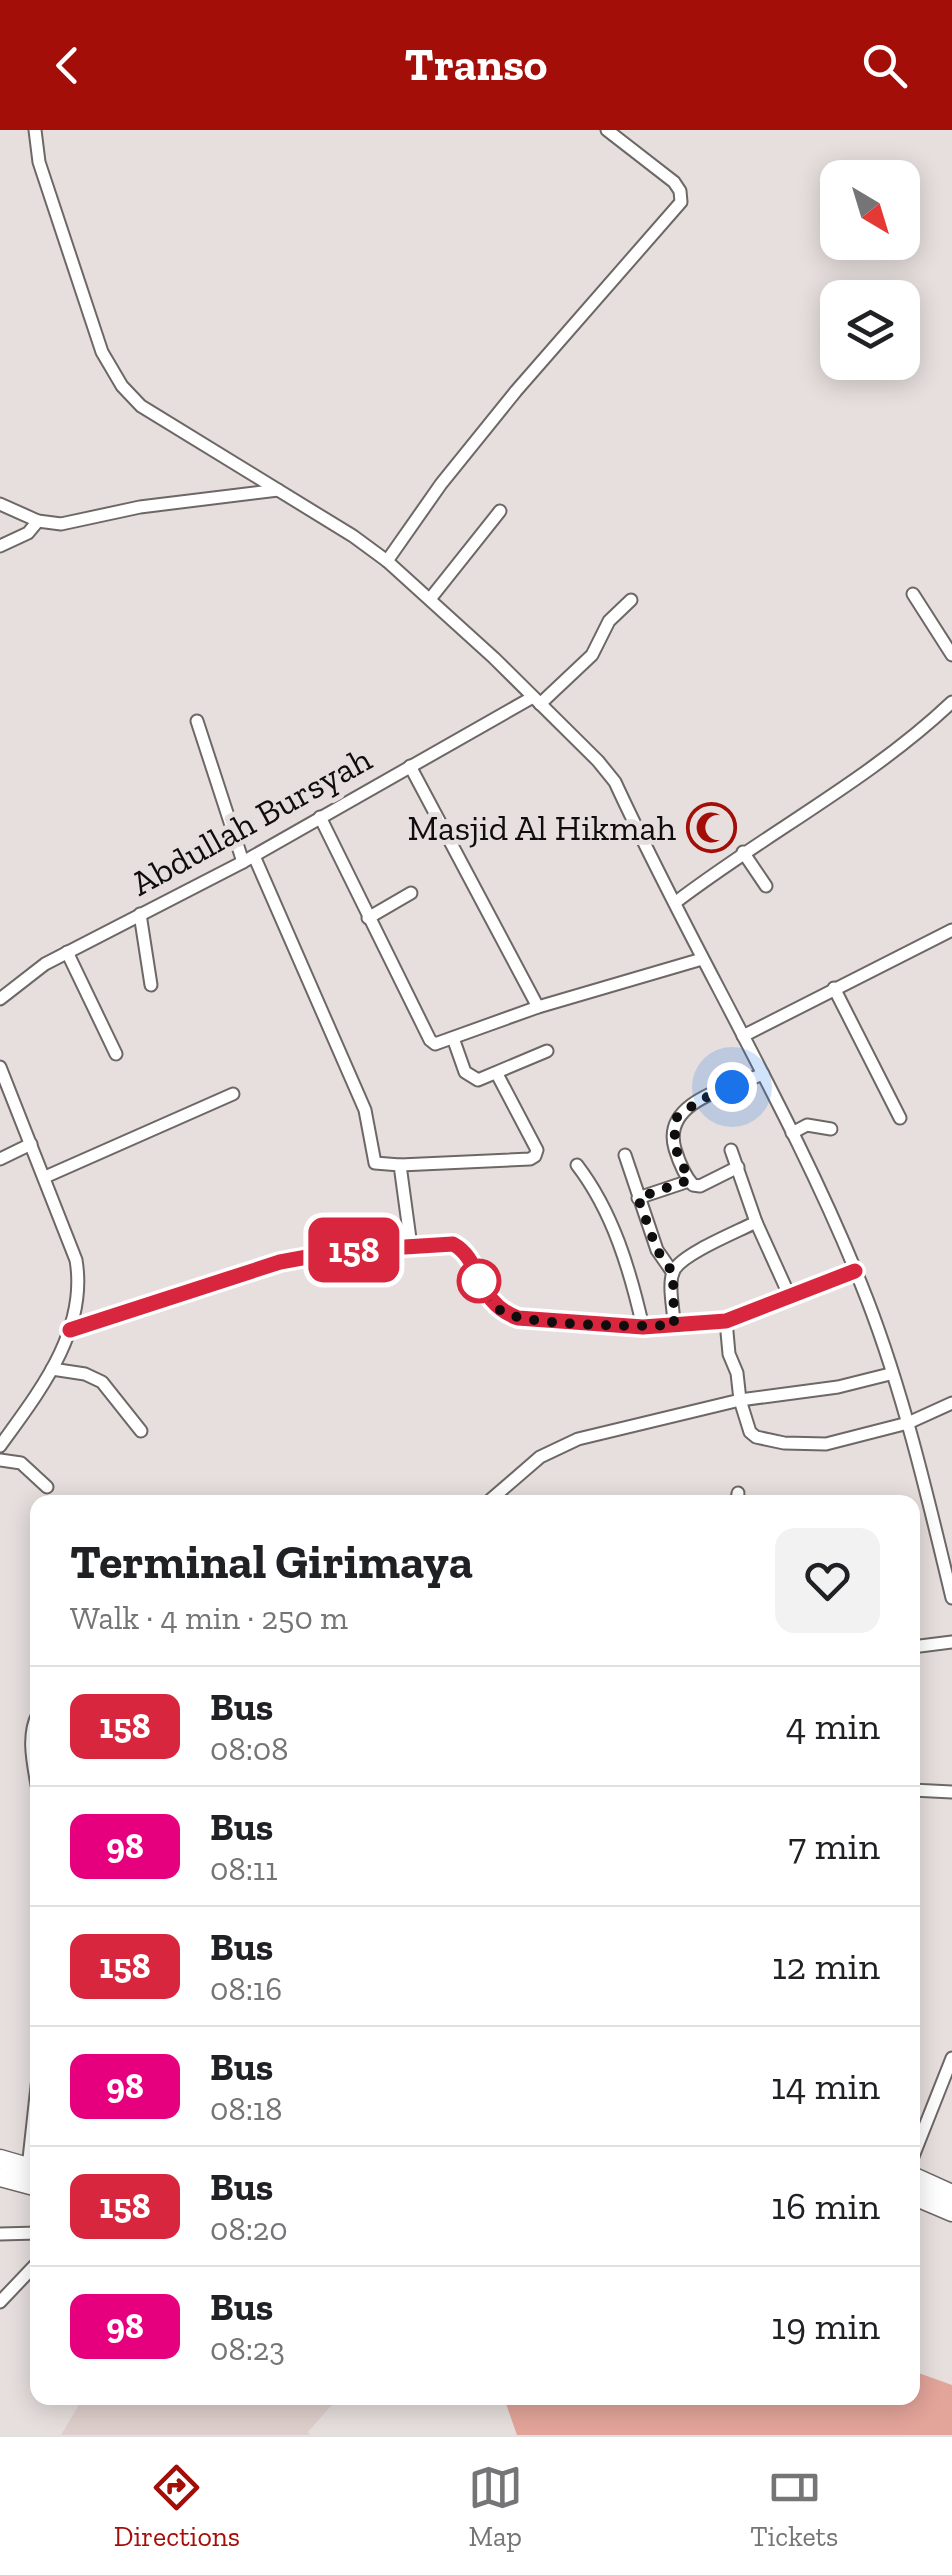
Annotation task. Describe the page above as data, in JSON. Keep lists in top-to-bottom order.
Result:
{
  "streets": {
    "street": ["Abdullah Bursyah"]
  },
  "places": {
    "mosque": ["Masjid Al Hikmah"]
  },
  "lines": ["bus line 158"],
  "north": "bottom right",
  "page": {
    "header": "Transo",
    "on_map": "158",
    "heading": ["Terminal Girimaya", "Walk · 4 min · 250 m"],
    "list": [
      {
        "mark": "158",
        "name": "Bus",
        "note": "08:08",
        "value": "4 min"
      },
      {
        "mark": "98",
        "name": "Bus",
        "note": "08:11",
        "value": "7 min"
      },
      {
        "mark": "158",
        "name": "Bus",
        "note": "08:16",
        "value": "12 min"
      },
      {
        "mark": "98",
        "name": "Bus",
        "note": "08:18",
        "value": "14 min"
      },
      {
        "mark": "158",
        "name": "Bus",
        "note": "08:20",
        "value": "16 min"
      },
      {
        "mark": "98",
        "name": "Bus",
        "note": "08:23",
        "value": "19 min"
      }
    ],
    "tabs": ["Directions", "Map", "Tickets"]
  }
}
